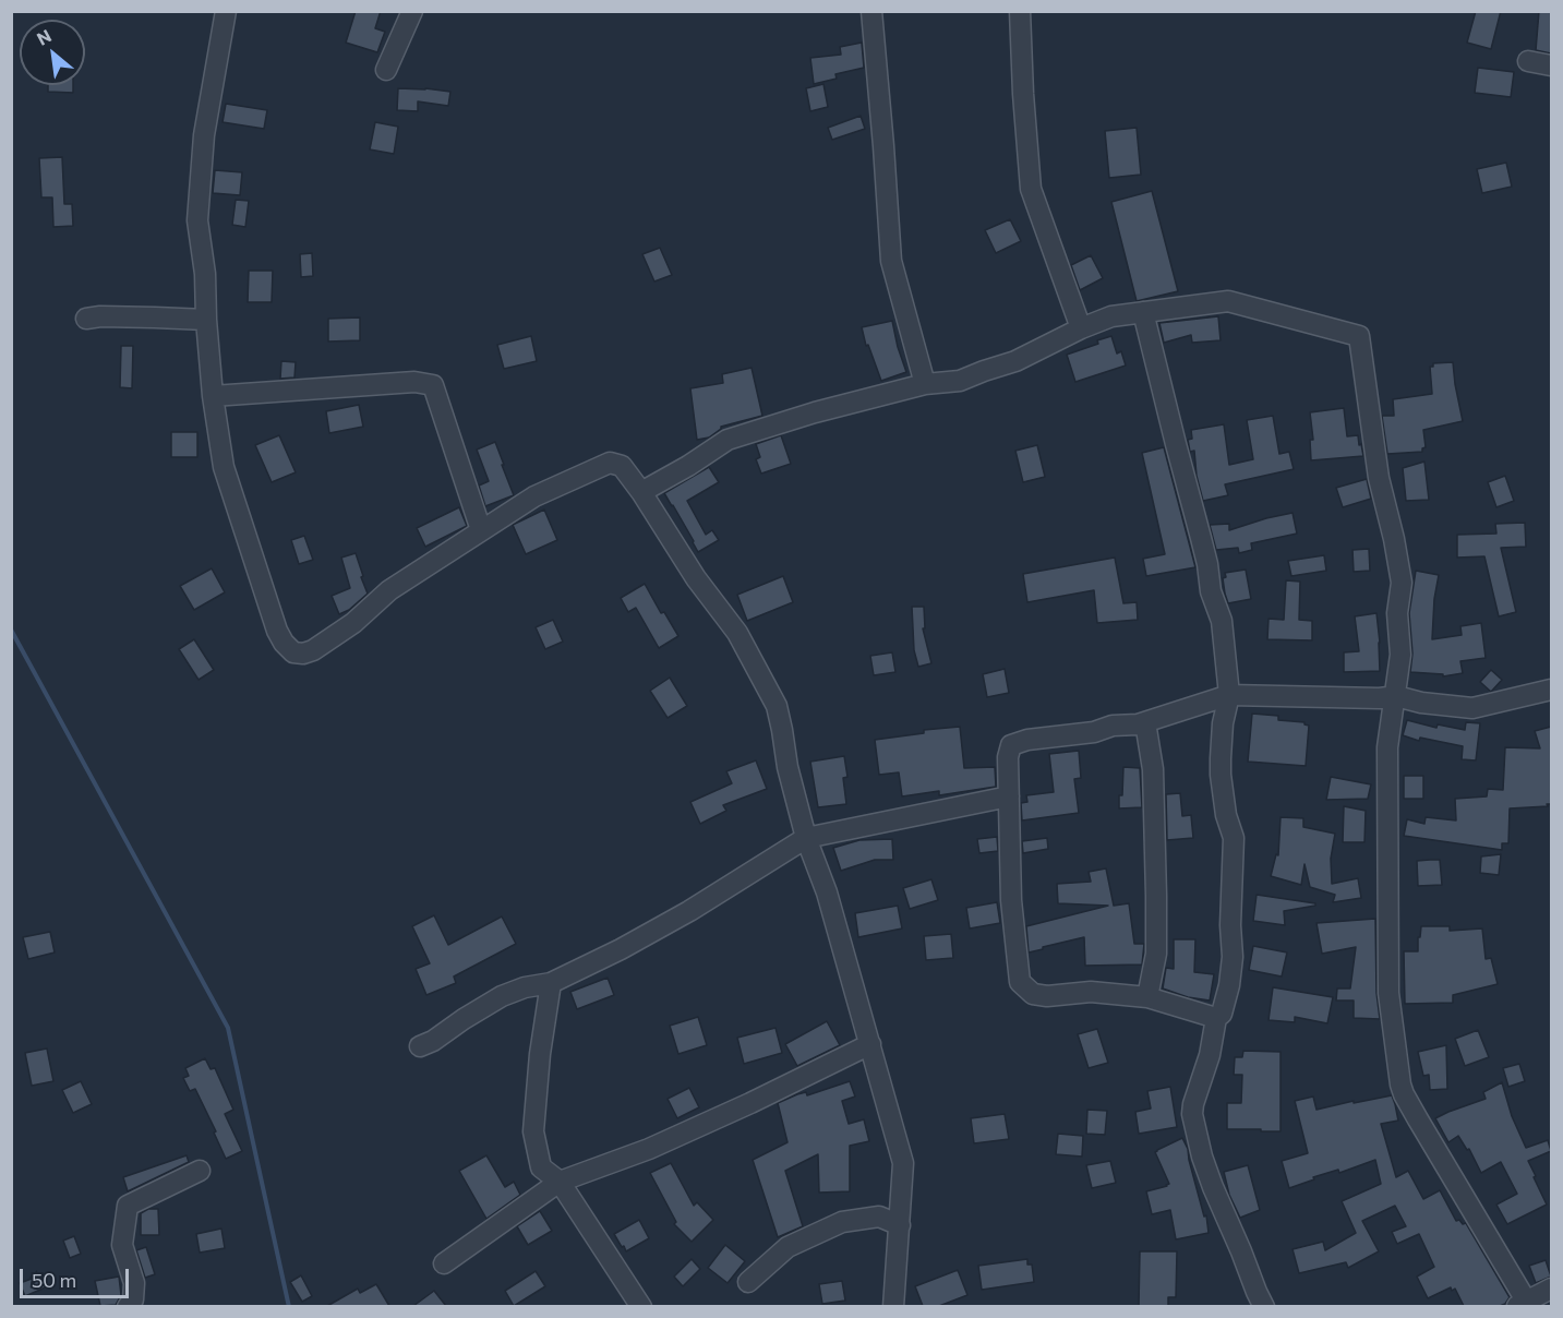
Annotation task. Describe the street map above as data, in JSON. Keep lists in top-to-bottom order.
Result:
{
  "scale_bar": "50 m",
  "north": "top left"
}
